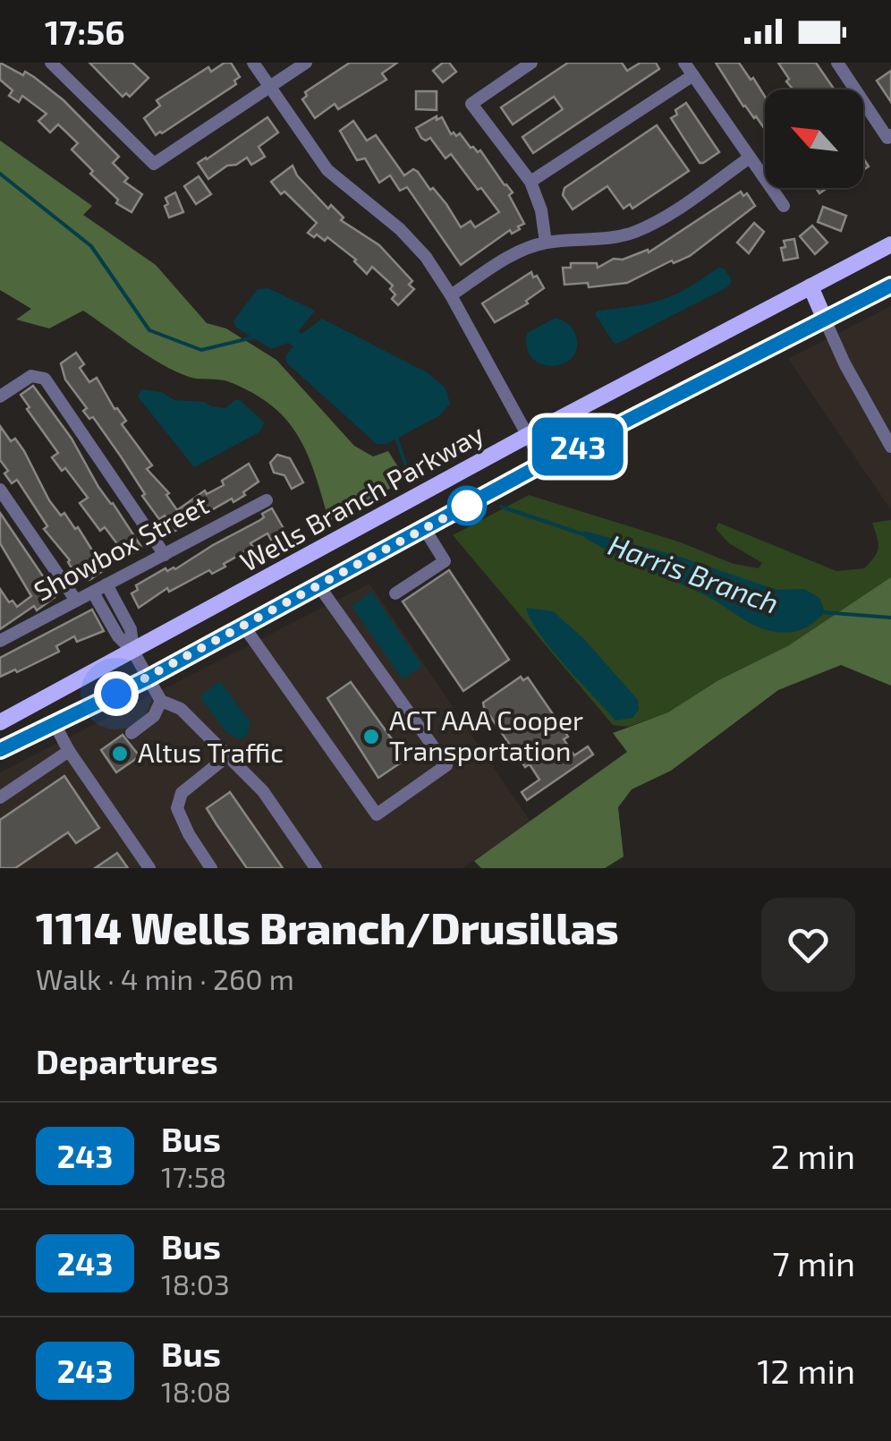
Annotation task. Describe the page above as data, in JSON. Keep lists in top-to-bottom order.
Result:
{
  "streets": {
    "main road": ["Wells Branch Parkway"],
    "street": ["Showbox Street"]
  },
  "water": ["Harris Branch"],
  "places": ["ACT AAA Cooper Transportation", "Altus Traffic"],
  "lines": ["bus line 243"],
  "north": "top left",
  "page": {
    "status": "17:56",
    "on_map": "243",
    "heading": [
      ["1114 Wells Branch/Drusillas", "Walk · 4 min · 260 m"],
      "Departures"
    ],
    "list": [
      {
        "mark": "243",
        "name": "Bus",
        "note": "17:58",
        "value": "2 min"
      },
      {
        "mark": "243",
        "name": "Bus",
        "note": "18:03",
        "value": "7 min"
      },
      {
        "mark": "243",
        "name": "Bus",
        "note": "18:08",
        "value": "12 min"
      }
    ]
  }
}
